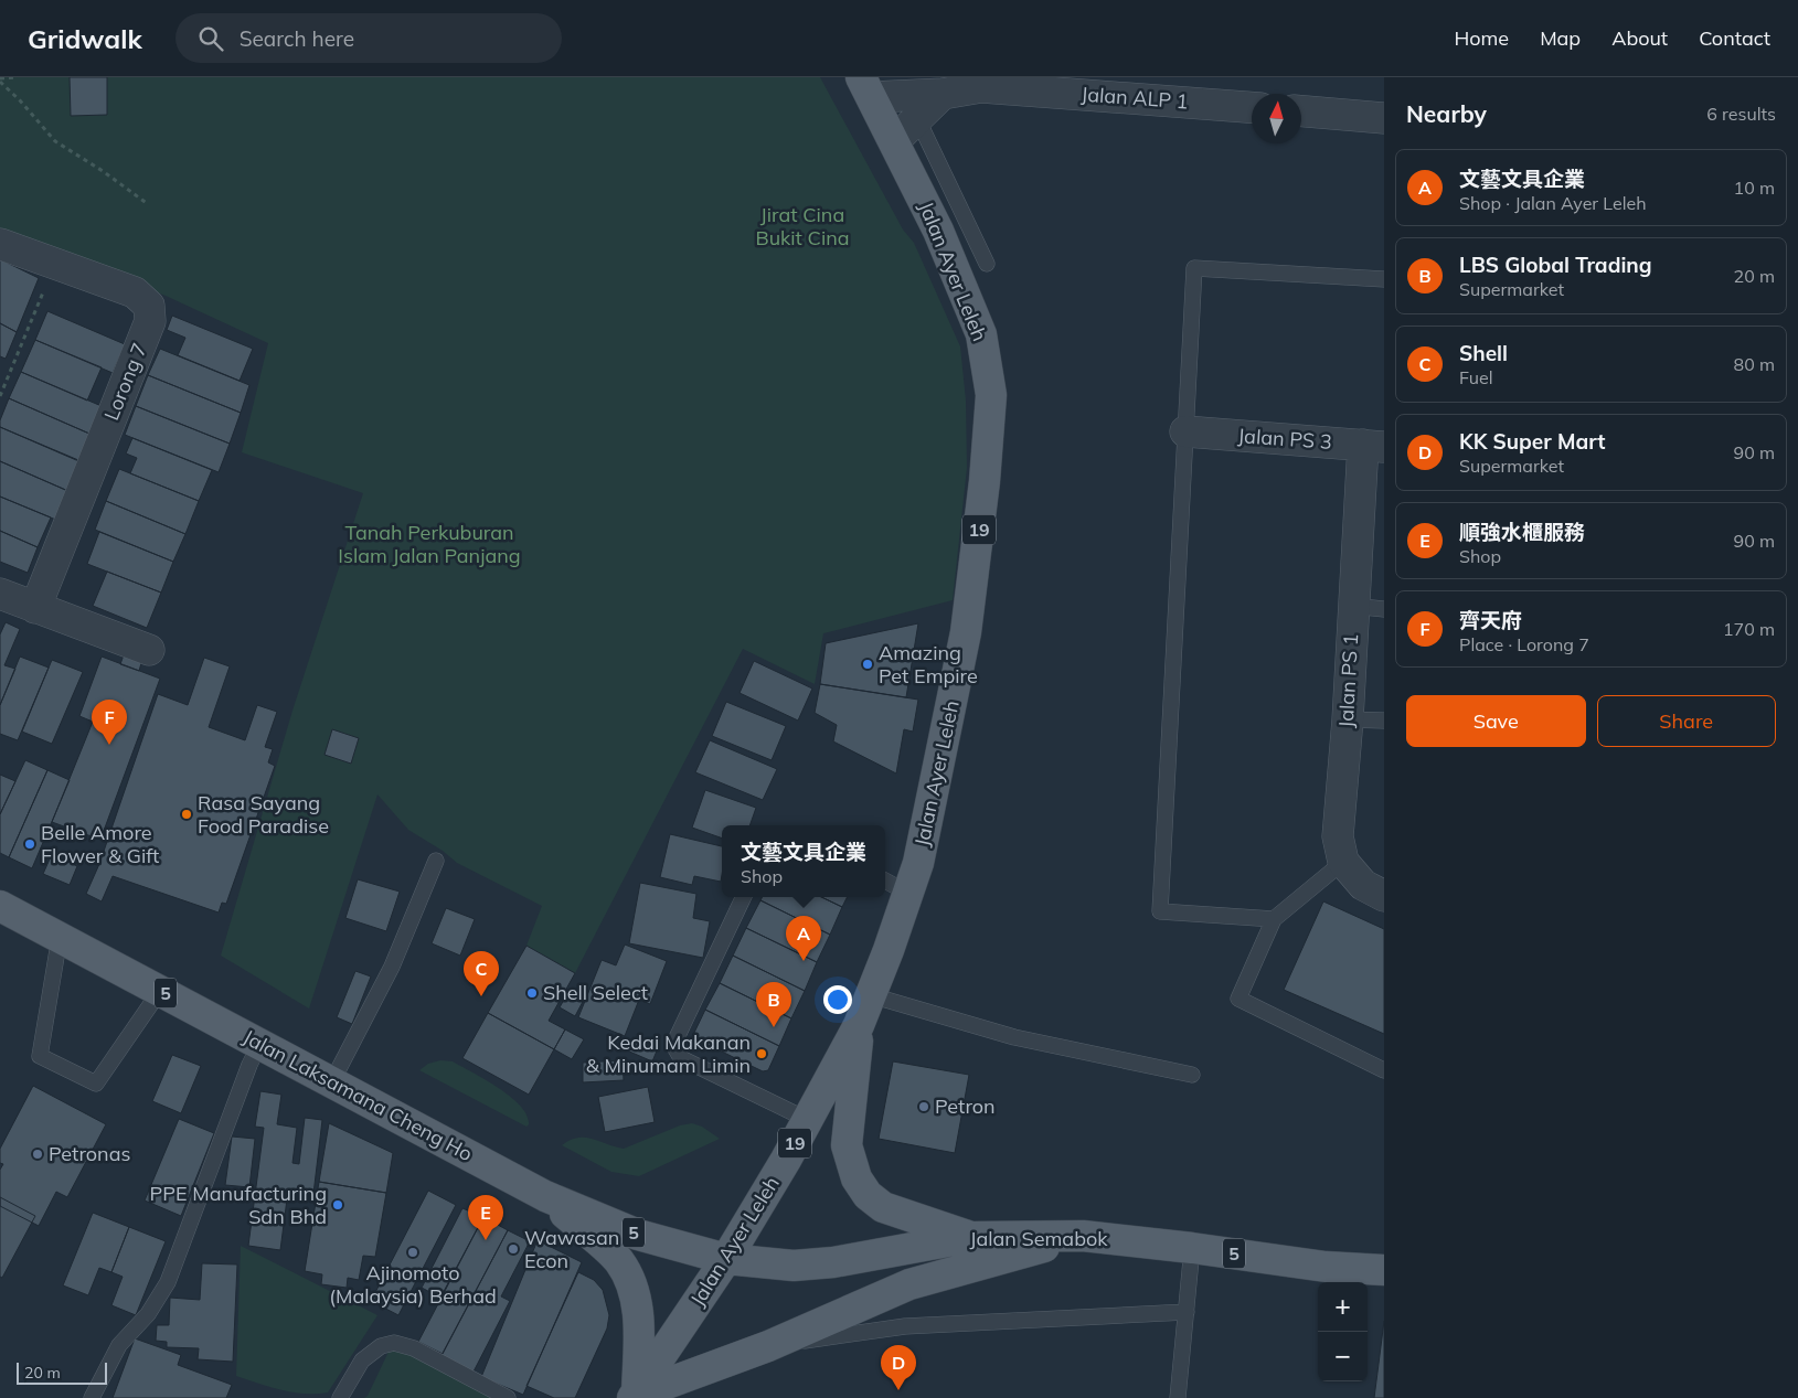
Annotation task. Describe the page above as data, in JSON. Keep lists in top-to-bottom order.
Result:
{
  "streets": {
    "main road": [
      "Jalan Ayer Leleh",
      "19",
      "5",
      "Jalan Laksamana Cheng Ho",
      "Jalan Semabok"
    ],
    "street": [
      "Jalan ALP 1",
      "Lorong 7",
      "Jalan PS 3",
      "Jalan PS 1"
    ]
  },
  "crossings": [
    ["Jalan ALP 1", "Jalan Ayer Leleh"],
    ["Jalan Ayer Leleh", "Jalan Laksamana Cheng Ho"],
    ["Jalan Ayer Leleh", "Jalan Semabok"],
    ["Jalan PS 3", "Jalan PS 1"],
    ["Jalan Laksamana Cheng Ho", "Jalan Semabok"]
  ],
  "parks": ["Jirat Cina Bukit Cina", "Tanah Perkuburan Islam Jalan Panjang"],
  "places": [
    "Amazing Pet Empire",
    "Rasa Sayang Food Paradise",
    "Belle Amore Flower & Gift",
    "Shell Select",
    "Kedai Makanan & Minumam Limin",
    "Petron",
    "Petronas",
    "PPE Manufacturing Sdn Bhd",
    "Wawasan Econ",
    "Ajinomoto (Malaysia) Berhad"
  ],
  "scale_bar": "20 m",
  "north": "top",
  "page": {
    "header": "Gridwalk",
    "search": "Search here",
    "nav": [
      "Home",
      "Map",
      "About",
      "Contact"
    ],
    "heading": ["Nearby", "6 results"],
    "list": [
      {
        "mark": "A",
        "name": "文藝文具企業",
        "note": "Shop · Jalan Ayer Leleh",
        "value": "10 m"
      },
      {
        "mark": "B",
        "name": "LBS Global Trading",
        "note": "Supermarket",
        "value": "20 m"
      },
      {
        "mark": "C",
        "name": "Shell",
        "note": "Fuel",
        "value": "80 m"
      },
      {
        "mark": "D",
        "name": "KK Super Mart",
        "note": "Supermarket",
        "value": "90 m"
      },
      {
        "mark": "E",
        "name": "順強水櫃服務",
        "note": "Shop",
        "value": "90 m"
      },
      {
        "mark": "F",
        "name": "齊天府",
        "note": "Place · Lorong 7",
        "value": "170 m"
      }
    ],
    "buttons": ["Save", "Share"],
    "pins": [
      "F",
      "A",
      "C",
      "B",
      "E",
      "D"
    ],
    "popup": ["文藝文具企業", "Shop"],
    "map_buttons": ["+", "−"],
    "scale": "20 m"
  }
}
